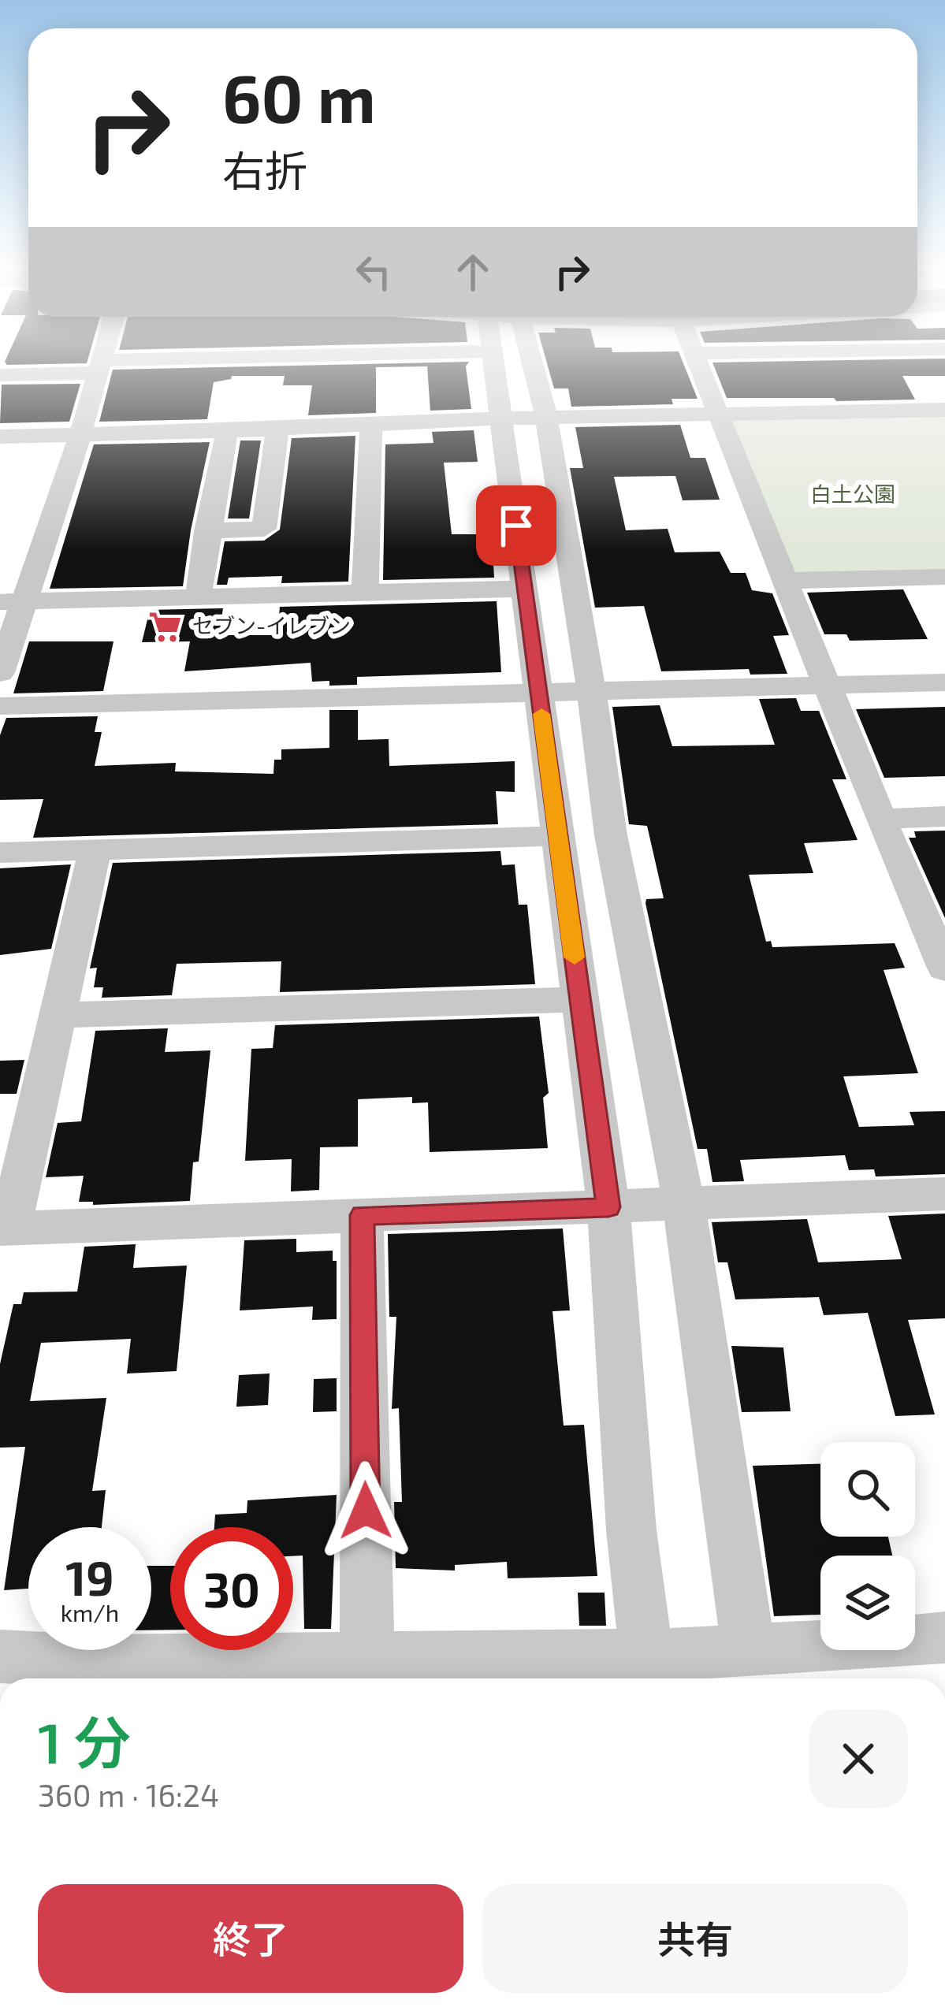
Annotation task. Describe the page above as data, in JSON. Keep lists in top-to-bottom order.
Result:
{
  "parks": ["白土公園"],
  "places": {
    "supermarket": ["セブン-イレブン"]
  },
  "page": {
    "turn": ["60 m", "右折"],
    "speed": "19 km/h",
    "limit": "30",
    "heading": ["1 分", "360 m · 16:24"],
    "buttons": ["終了", "共有"]
  }
}
